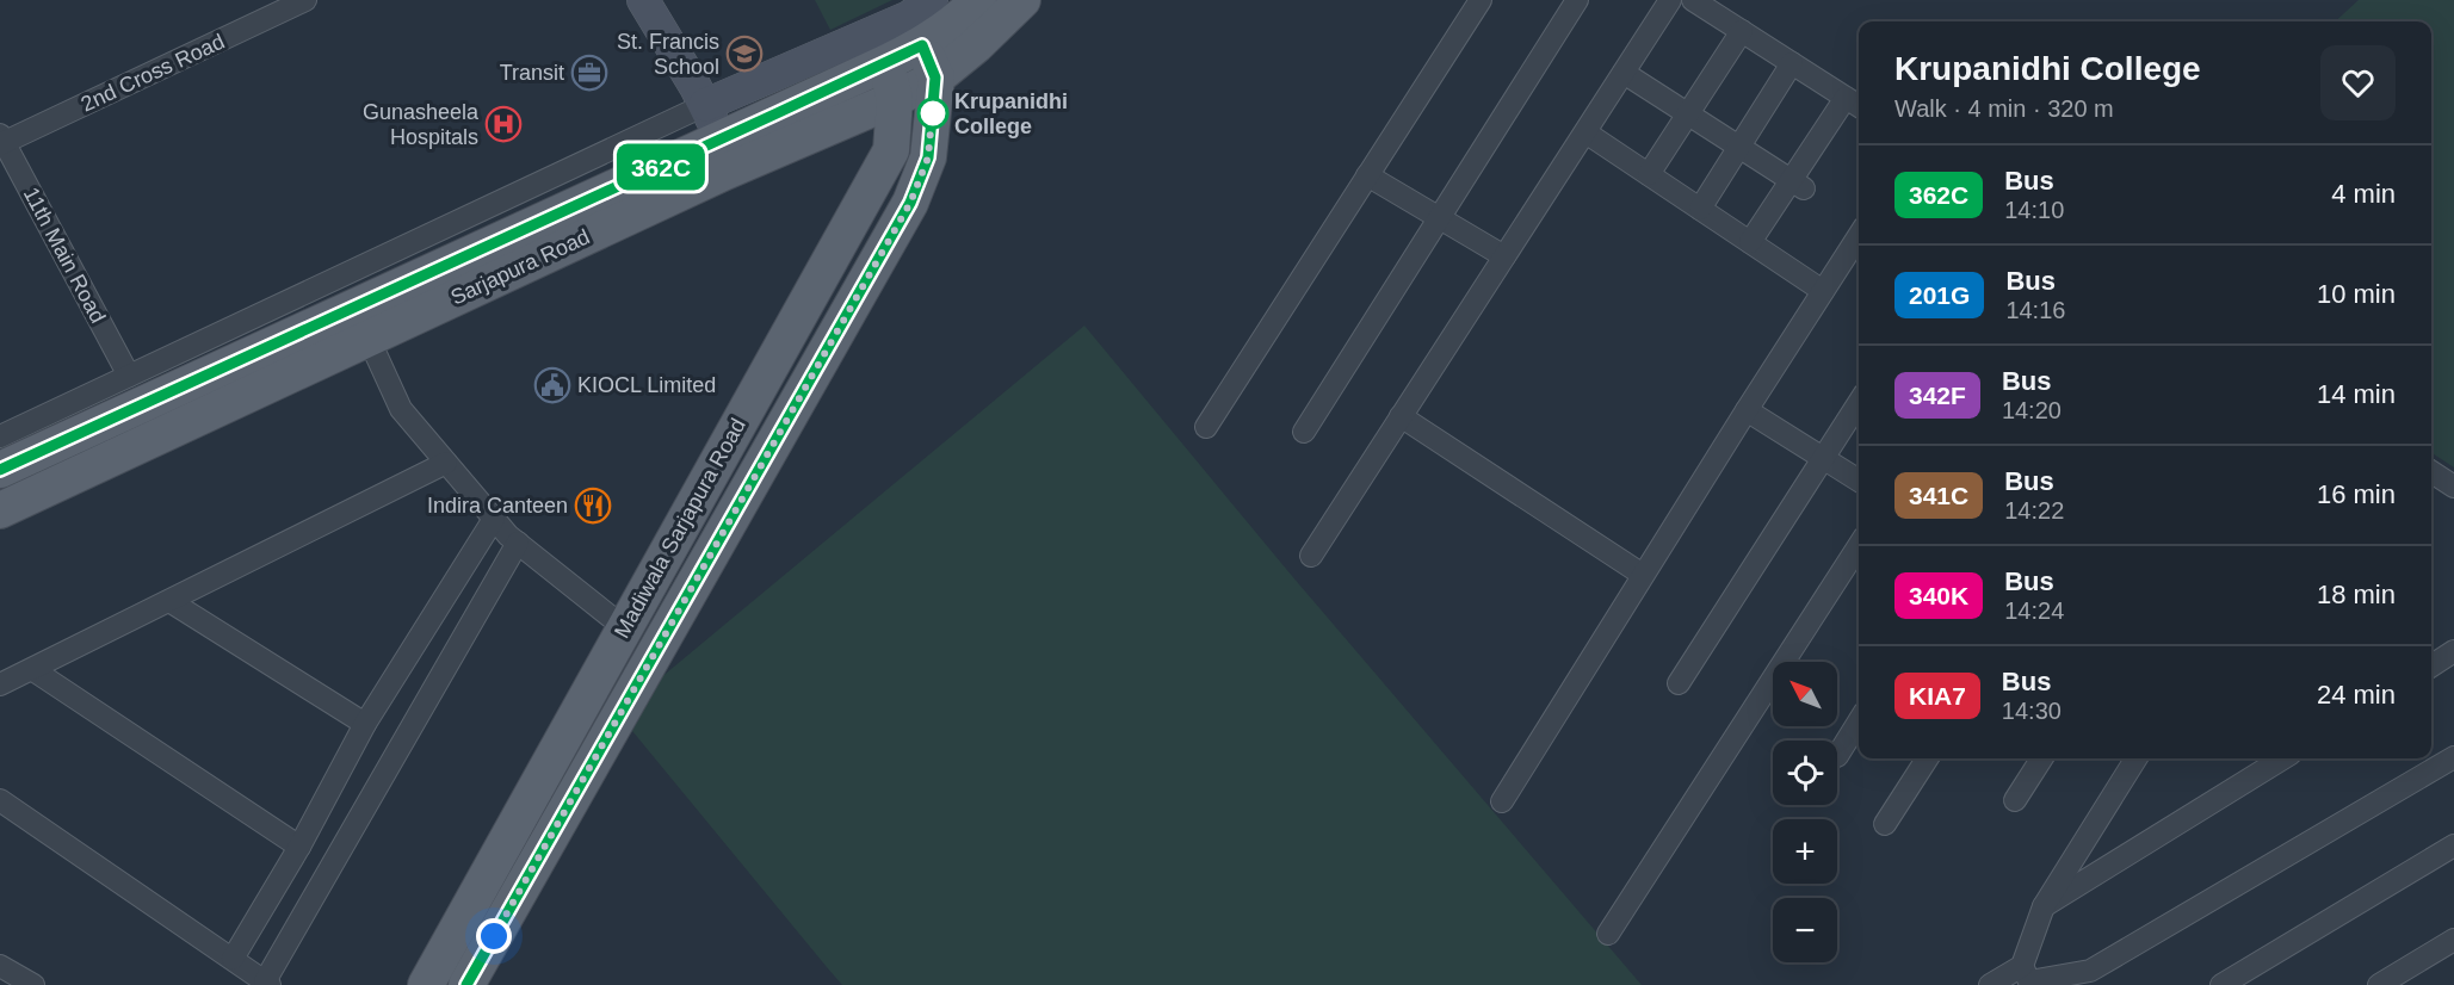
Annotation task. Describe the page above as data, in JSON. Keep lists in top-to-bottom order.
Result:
{
  "streets": {
    "main road": ["Sarjapura Road", "Madiwala Sarjapura Road"],
    "street": ["2nd Cross Road", "11th Main Road"]
  },
  "crossings": [
    ["2nd Cross Road", "11th Main Road"],
    ["Sarjapura Road", "Madiwala Sarjapura Road"]
  ],
  "places": {
    "school or university": ["St. Francis School"],
    "office": ["Transit"],
    "other": ["Krupanidhi College"],
    "hospital": ["Gunasheela Hospitals"],
    "public building": ["KIOCL Limited"],
    "restaurant": ["Indira Canteen"]
  },
  "lines": ["bus line 362C"],
  "north": "top left",
  "page": {
    "on_map": "362C",
    "heading": ["Krupanidhi College", "Walk · 4 min · 320 m"],
    "list": [
      {
        "mark": "362C",
        "name": "Bus",
        "note": "14:10",
        "value": "4 min"
      },
      {
        "mark": "201G",
        "name": "Bus",
        "note": "14:16",
        "value": "10 min"
      },
      {
        "mark": "342F",
        "name": "Bus",
        "note": "14:20",
        "value": "14 min"
      },
      {
        "mark": "341C",
        "name": "Bus",
        "note": "14:22",
        "value": "16 min"
      },
      {
        "mark": "340K",
        "name": "Bus",
        "note": "14:24",
        "value": "18 min"
      },
      {
        "mark": "KIA7",
        "name": "Bus",
        "note": "14:30",
        "value": "24 min"
      }
    ],
    "map_buttons": ["+", "−"]
  }
}
